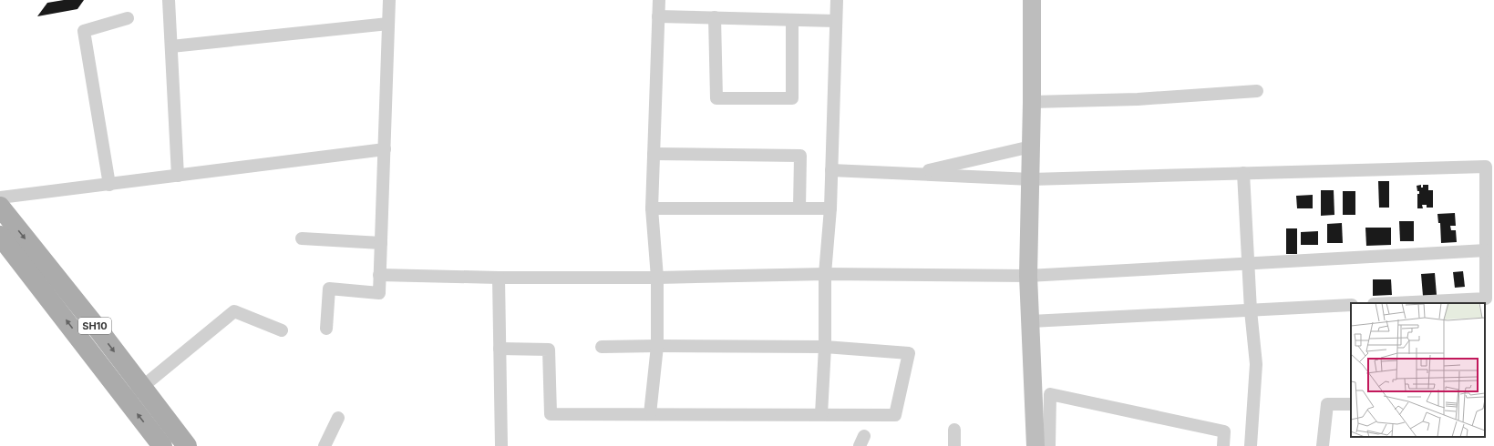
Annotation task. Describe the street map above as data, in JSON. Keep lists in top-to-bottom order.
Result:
{
  "streets": {
    "main road": ["SH10"]
  }
}
